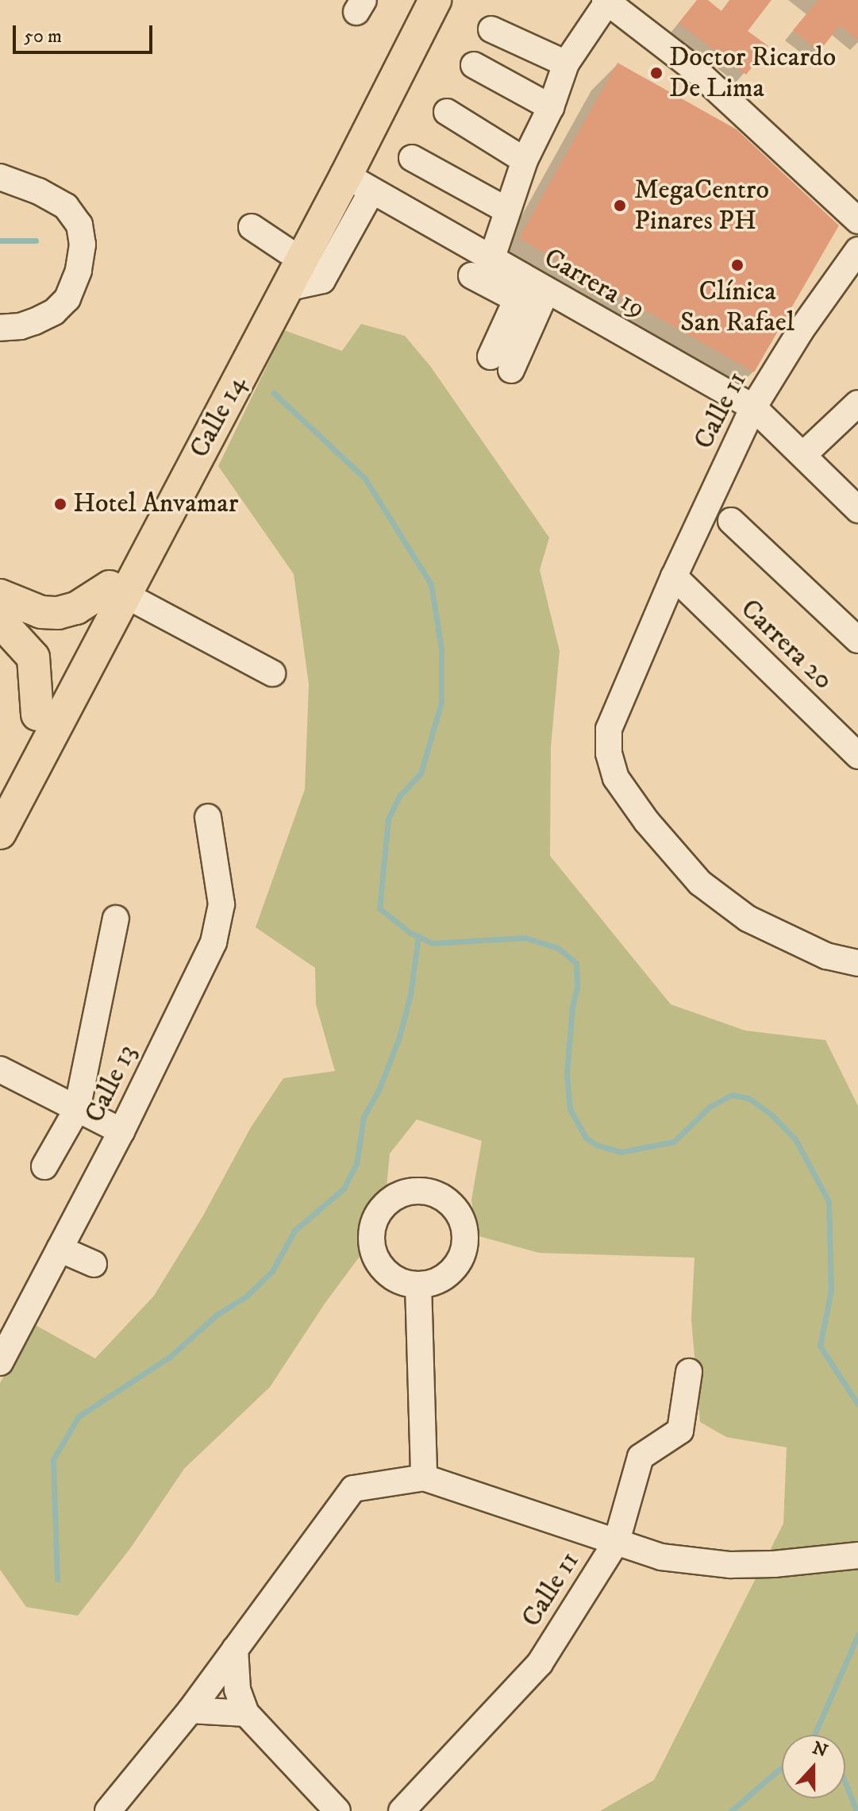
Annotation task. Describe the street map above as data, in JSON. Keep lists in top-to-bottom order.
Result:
{
  "streets": {
    "main road": ["Calle 14"],
    "street": [
      "Carrera 19",
      "Calle 11",
      "Carrera 20",
      "Calle 13"
    ]
  },
  "crossings": [
    ["Carrera 19", "Calle 11"],
    ["Carrera 19", "Calle 14"],
    ["Calle 11", "Carrera 20"]
  ],
  "places": [
    "Doctor Ricardo De Lima",
    "MegaCentro Pinares PH",
    "Clínica San Rafael",
    "Hotel Anvamar"
  ],
  "scale_bar": "50 m",
  "north": "top"
}
